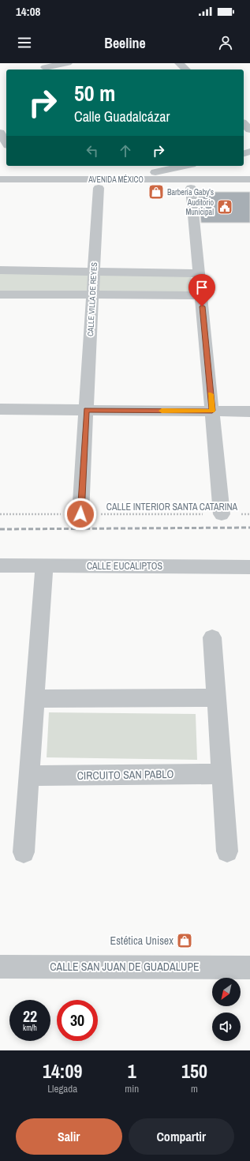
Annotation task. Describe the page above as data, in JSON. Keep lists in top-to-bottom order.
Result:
{
  "streets": {
    "street": [
      "AVENIDA MÉXICO",
      "CALLE VILLA DE REYES",
      "CALLE EUCALIPTOS",
      "CIRCUITO SAN PABLO",
      "CALLE SAN JUAN DE GUADALUPE"
    ],
    "path": ["CALLE INTERIOR SANTA CATARINA"]
  },
  "crossings": [
    ["AVENIDA MÉXICO", "CALLE VILLA DE REYES"],
    ["CALLE VILLA DE REYES", "CALLE INTERIOR SANTA CATARINA"]
  ],
  "places": {
    "shop": ["Barbería Gaby's", "Estética Unisex"],
    "public building": ["Auditorio Municipal"]
  },
  "north": "bottom left",
  "page": {
    "status": "14:08",
    "header": "Beeline",
    "turn": ["50 m", "Calle Guadalcázar"],
    "speed": "22 km/h",
    "limit": "30",
    "eta": [
      "14:09",
      "Llegada",
      "1",
      "min",
      "150",
      "m"
    ],
    "buttons": ["Salir", "Compartir"]
  }
}
